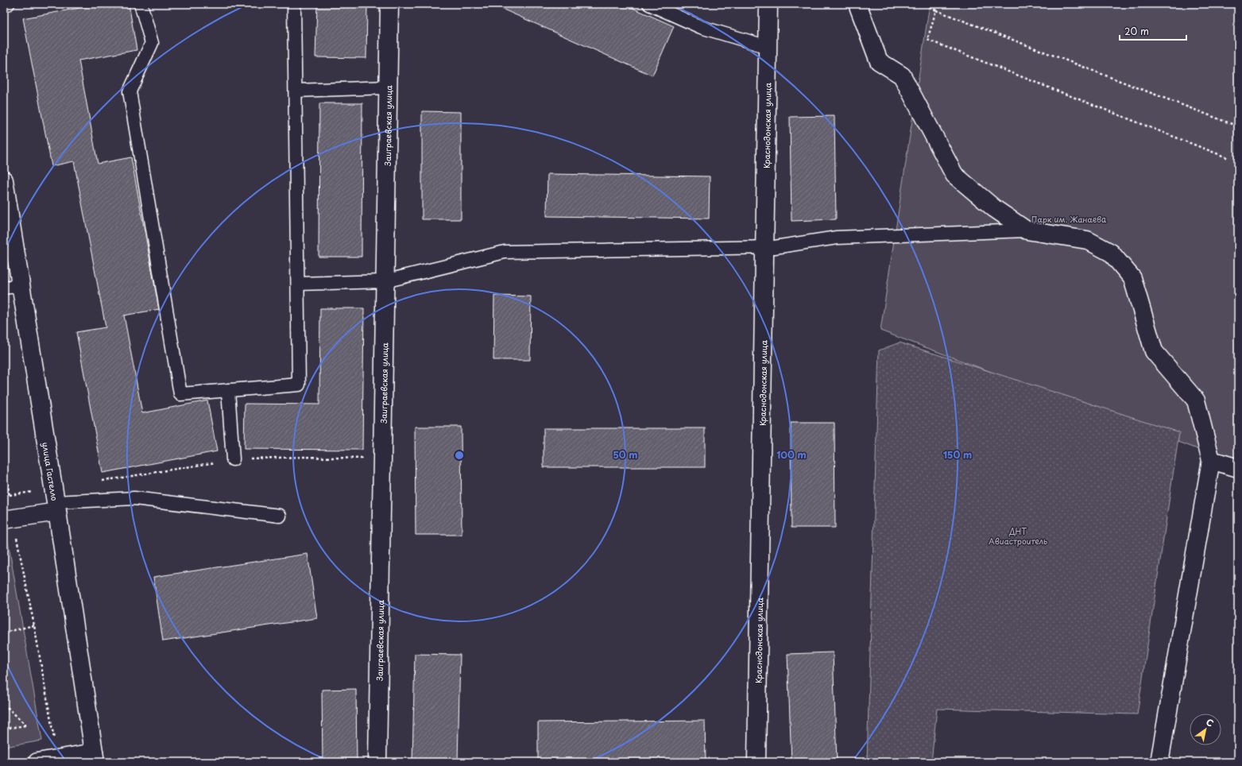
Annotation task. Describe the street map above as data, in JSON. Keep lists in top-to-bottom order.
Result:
{
  "streets": {
    "street": ["Заиграевская улица", "Краснодонская улица", "улица Гастелло"]
  },
  "parks": ["Парк им. Жанаева", "ДНТ Авиастроитель"],
  "scale_bar": "20 m",
  "north": "top right",
  "rings": ["50 m", "100 m", "150 m"]
}
